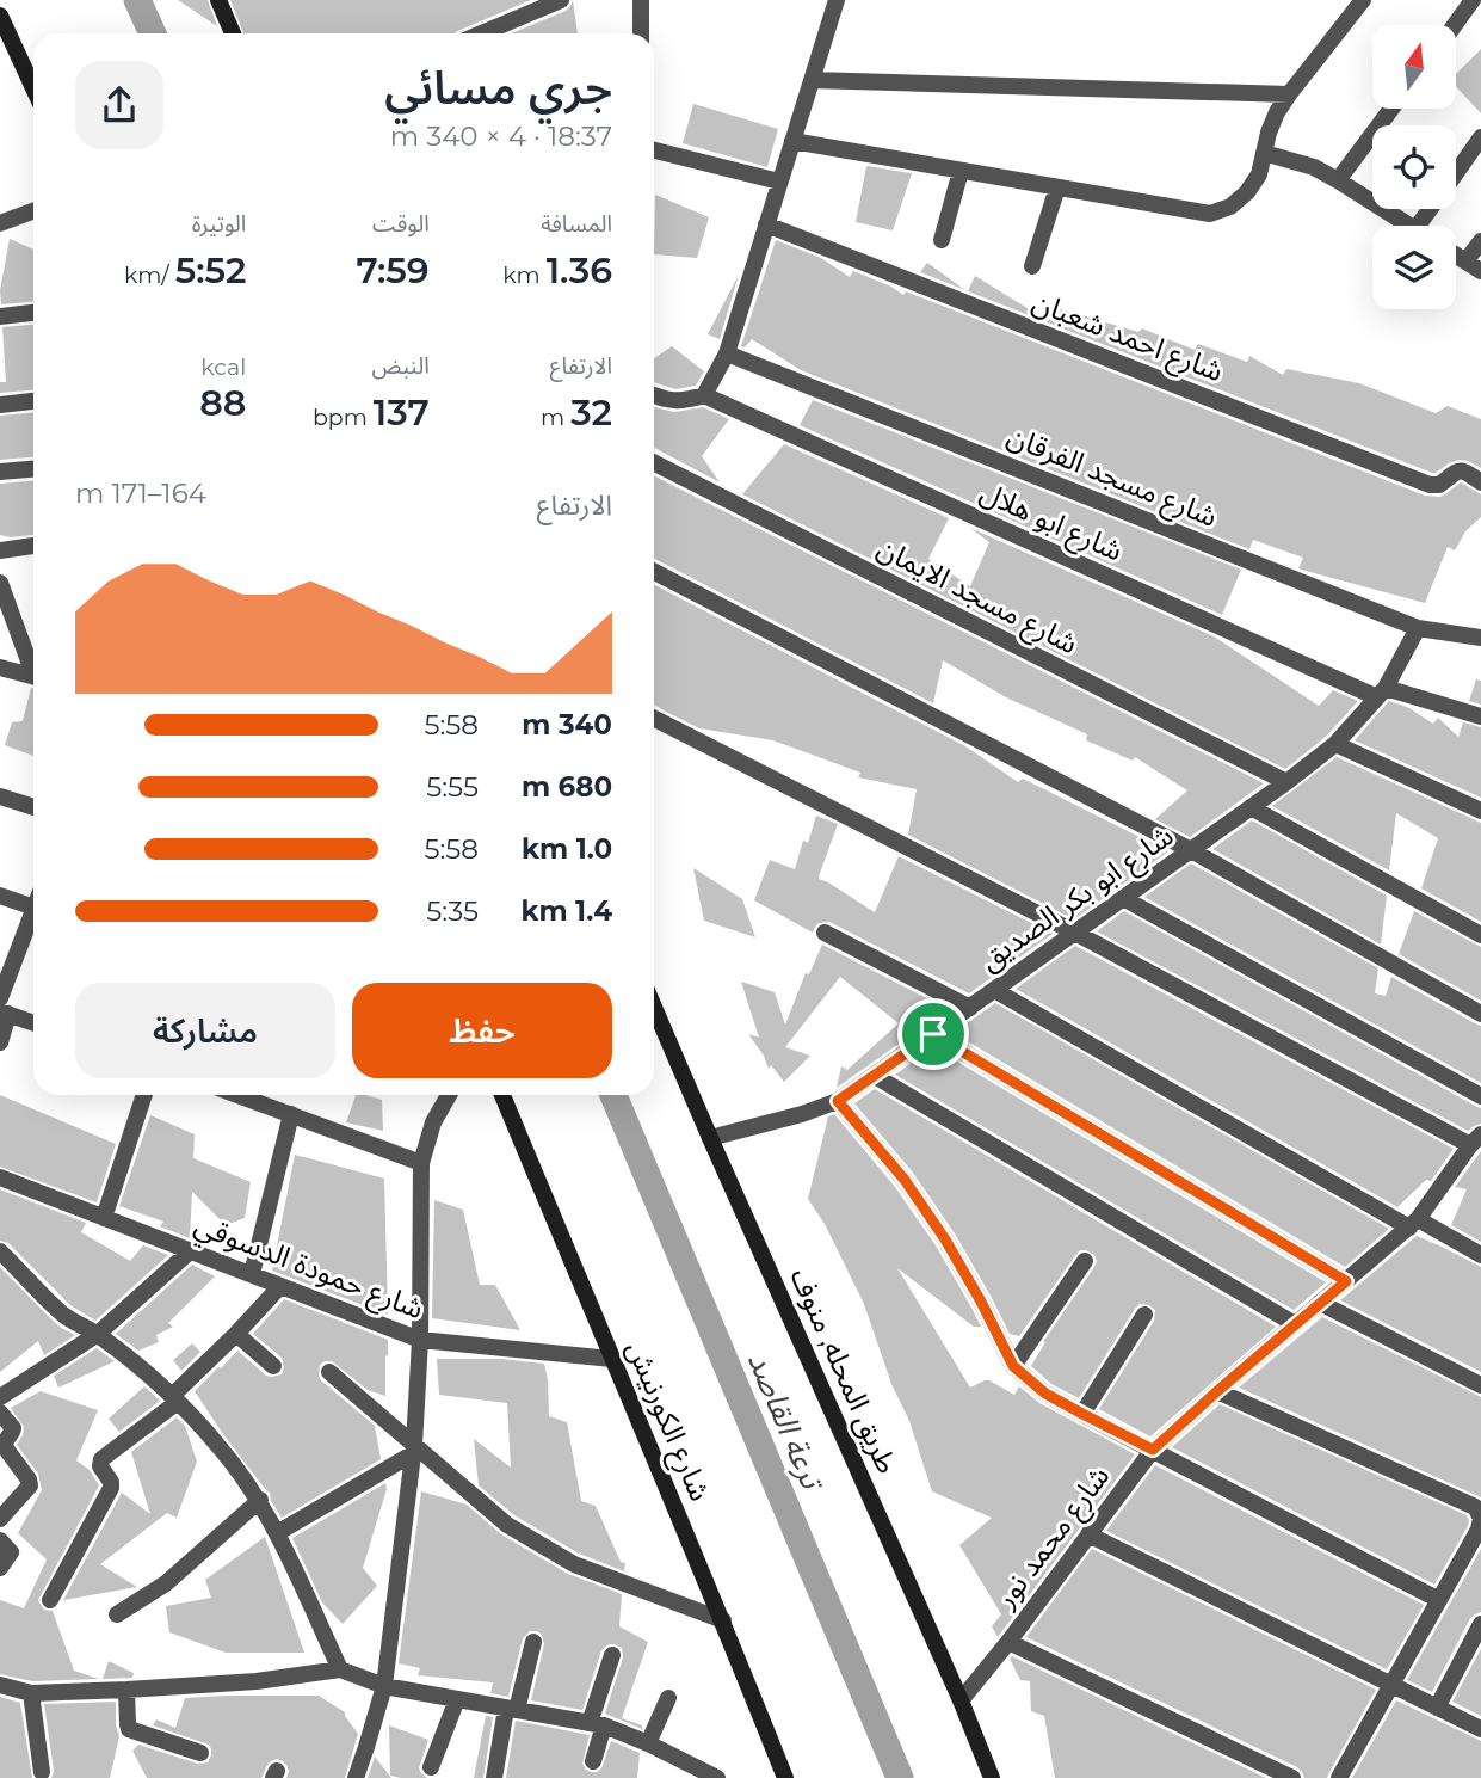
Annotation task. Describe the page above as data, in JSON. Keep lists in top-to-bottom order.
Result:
{
  "streets": {
    "main road": ["طريق المحله, منوف", "شارع الكورنيش"],
    "street": [
      "شارع احمد شعبان",
      "شارع مسجد الفرقان",
      "شارع ابو هلال",
      "شارع مسجد الايمان",
      "شارع ابو بكر الصديق",
      "شارع حمودة الدسوقي",
      "شارع محمد نور"
    ]
  },
  "crossings": [
    ["شارع مسجد الفرقان", "شارع ابو بكر الصديق"],
    ["شارع ابو هلال", "شارع ابو بكر الصديق"],
    ["شارع مسجد الايمان", "شارع ابو بكر الصديق"],
    ["شارع ابو بكر الصديق", "طريق المحله, منوف"],
    ["شارع حمودة الدسوقي", "شارع الكورنيش"],
    ["طريق المحله, منوف", "شارع محمد نور"]
  ],
  "water": ["ترعة القاصد"],
  "north": "top",
  "page": {
    "heading": ["جري مسائي", "18:37 · 4 × 340 m"],
    "stats": [
      ["المسافة", "1.36 km"],
      ["الوقت", "7:59"],
      ["الوتيرة", "5:52 /km"],
      ["الارتفاع", "32 m"],
      ["النبض", "137 bpm"],
      ["kcal", "88"]
    ],
    "chart": ["الارتفاع", "164–171 m"],
    "list": [
      {
        "name": "340 m",
        "note": "5:58"
      },
      {
        "name": "680 m",
        "note": "5:55"
      },
      {
        "name": "1.0 km",
        "note": "5:58"
      },
      {
        "name": "1.4 km",
        "note": "5:35"
      }
    ],
    "buttons": ["حفظ", "مشاركة"]
  }
}
